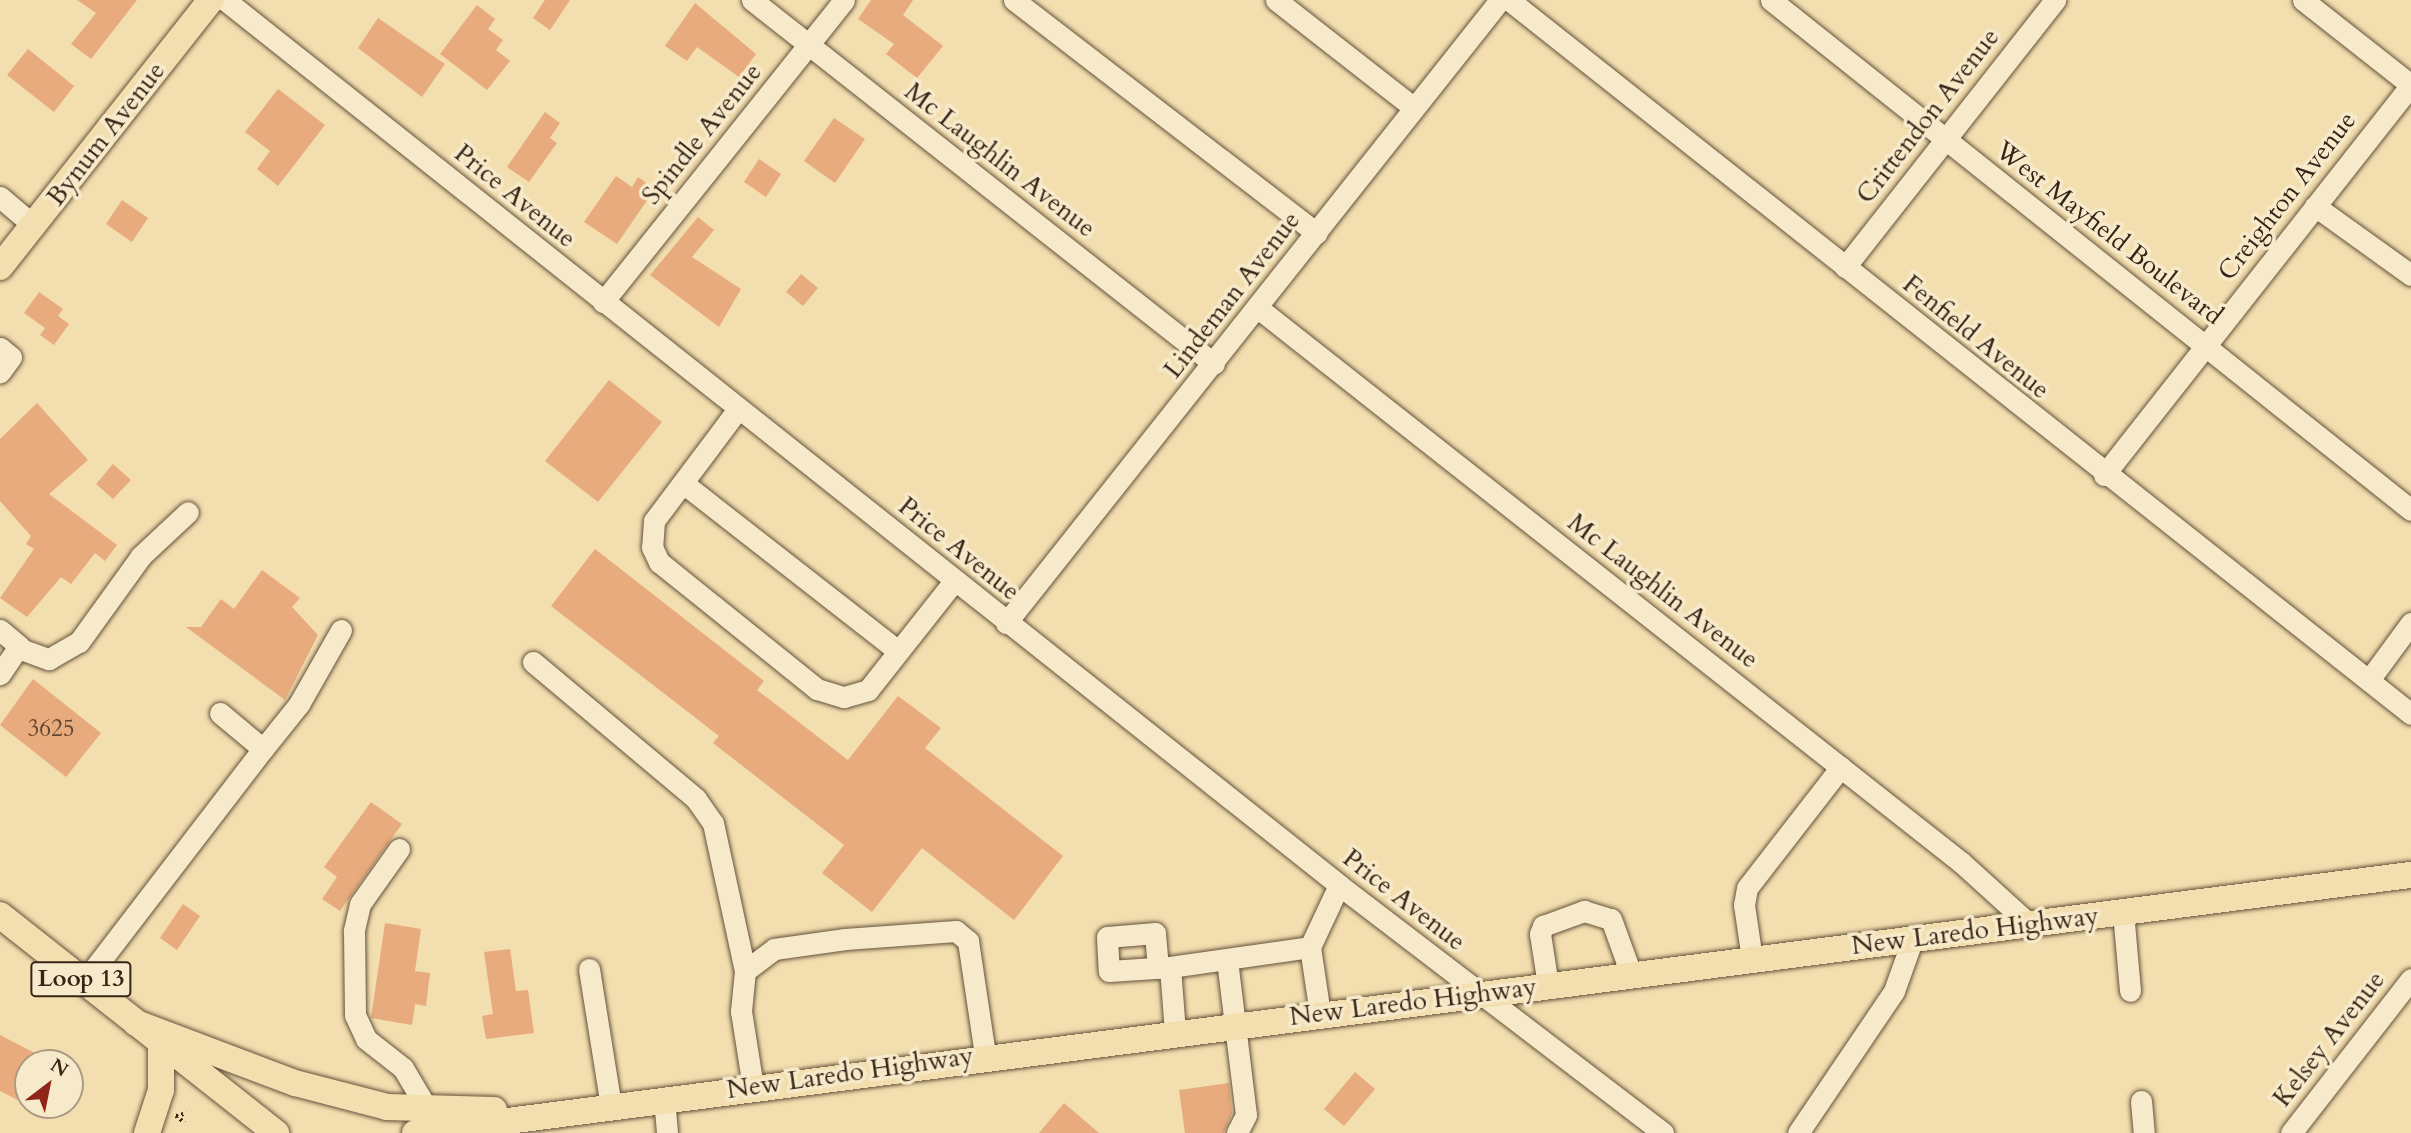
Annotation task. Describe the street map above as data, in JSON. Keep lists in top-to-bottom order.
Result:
{
  "streets": {
    "main road": ["Bynum Avenue", "New Laredo Highway", "Loop 13"],
    "street": [
      "Crittendon Avenue",
      "Spindle Avenue",
      "Mc Laughlin Avenue",
      "Price Avenue",
      "Creighton Avenue",
      "West Mayfield Boulevard",
      "Lindeman Avenue",
      "Fenfield Avenue",
      "Kelsey Avenue"
    ]
  },
  "crossings": [
    ["Crittendon Avenue", "West Mayfield Boulevard"],
    ["Crittendon Avenue", "Fenfield Avenue"],
    ["Spindle Avenue", "Mc Laughlin Avenue"],
    ["Spindle Avenue", "Price Avenue"],
    ["Mc Laughlin Avenue", "Lindeman Avenue"],
    ["Mc Laughlin Avenue", "New Laredo Highway"],
    ["Price Avenue", "Lindeman Avenue"],
    ["Price Avenue", "New Laredo Highway"],
    ["Creighton Avenue", "West Mayfield Boulevard"],
    ["Creighton Avenue", "Fenfield Avenue"]
  ],
  "house_numbers": ["3625"],
  "north": "top right"
}
